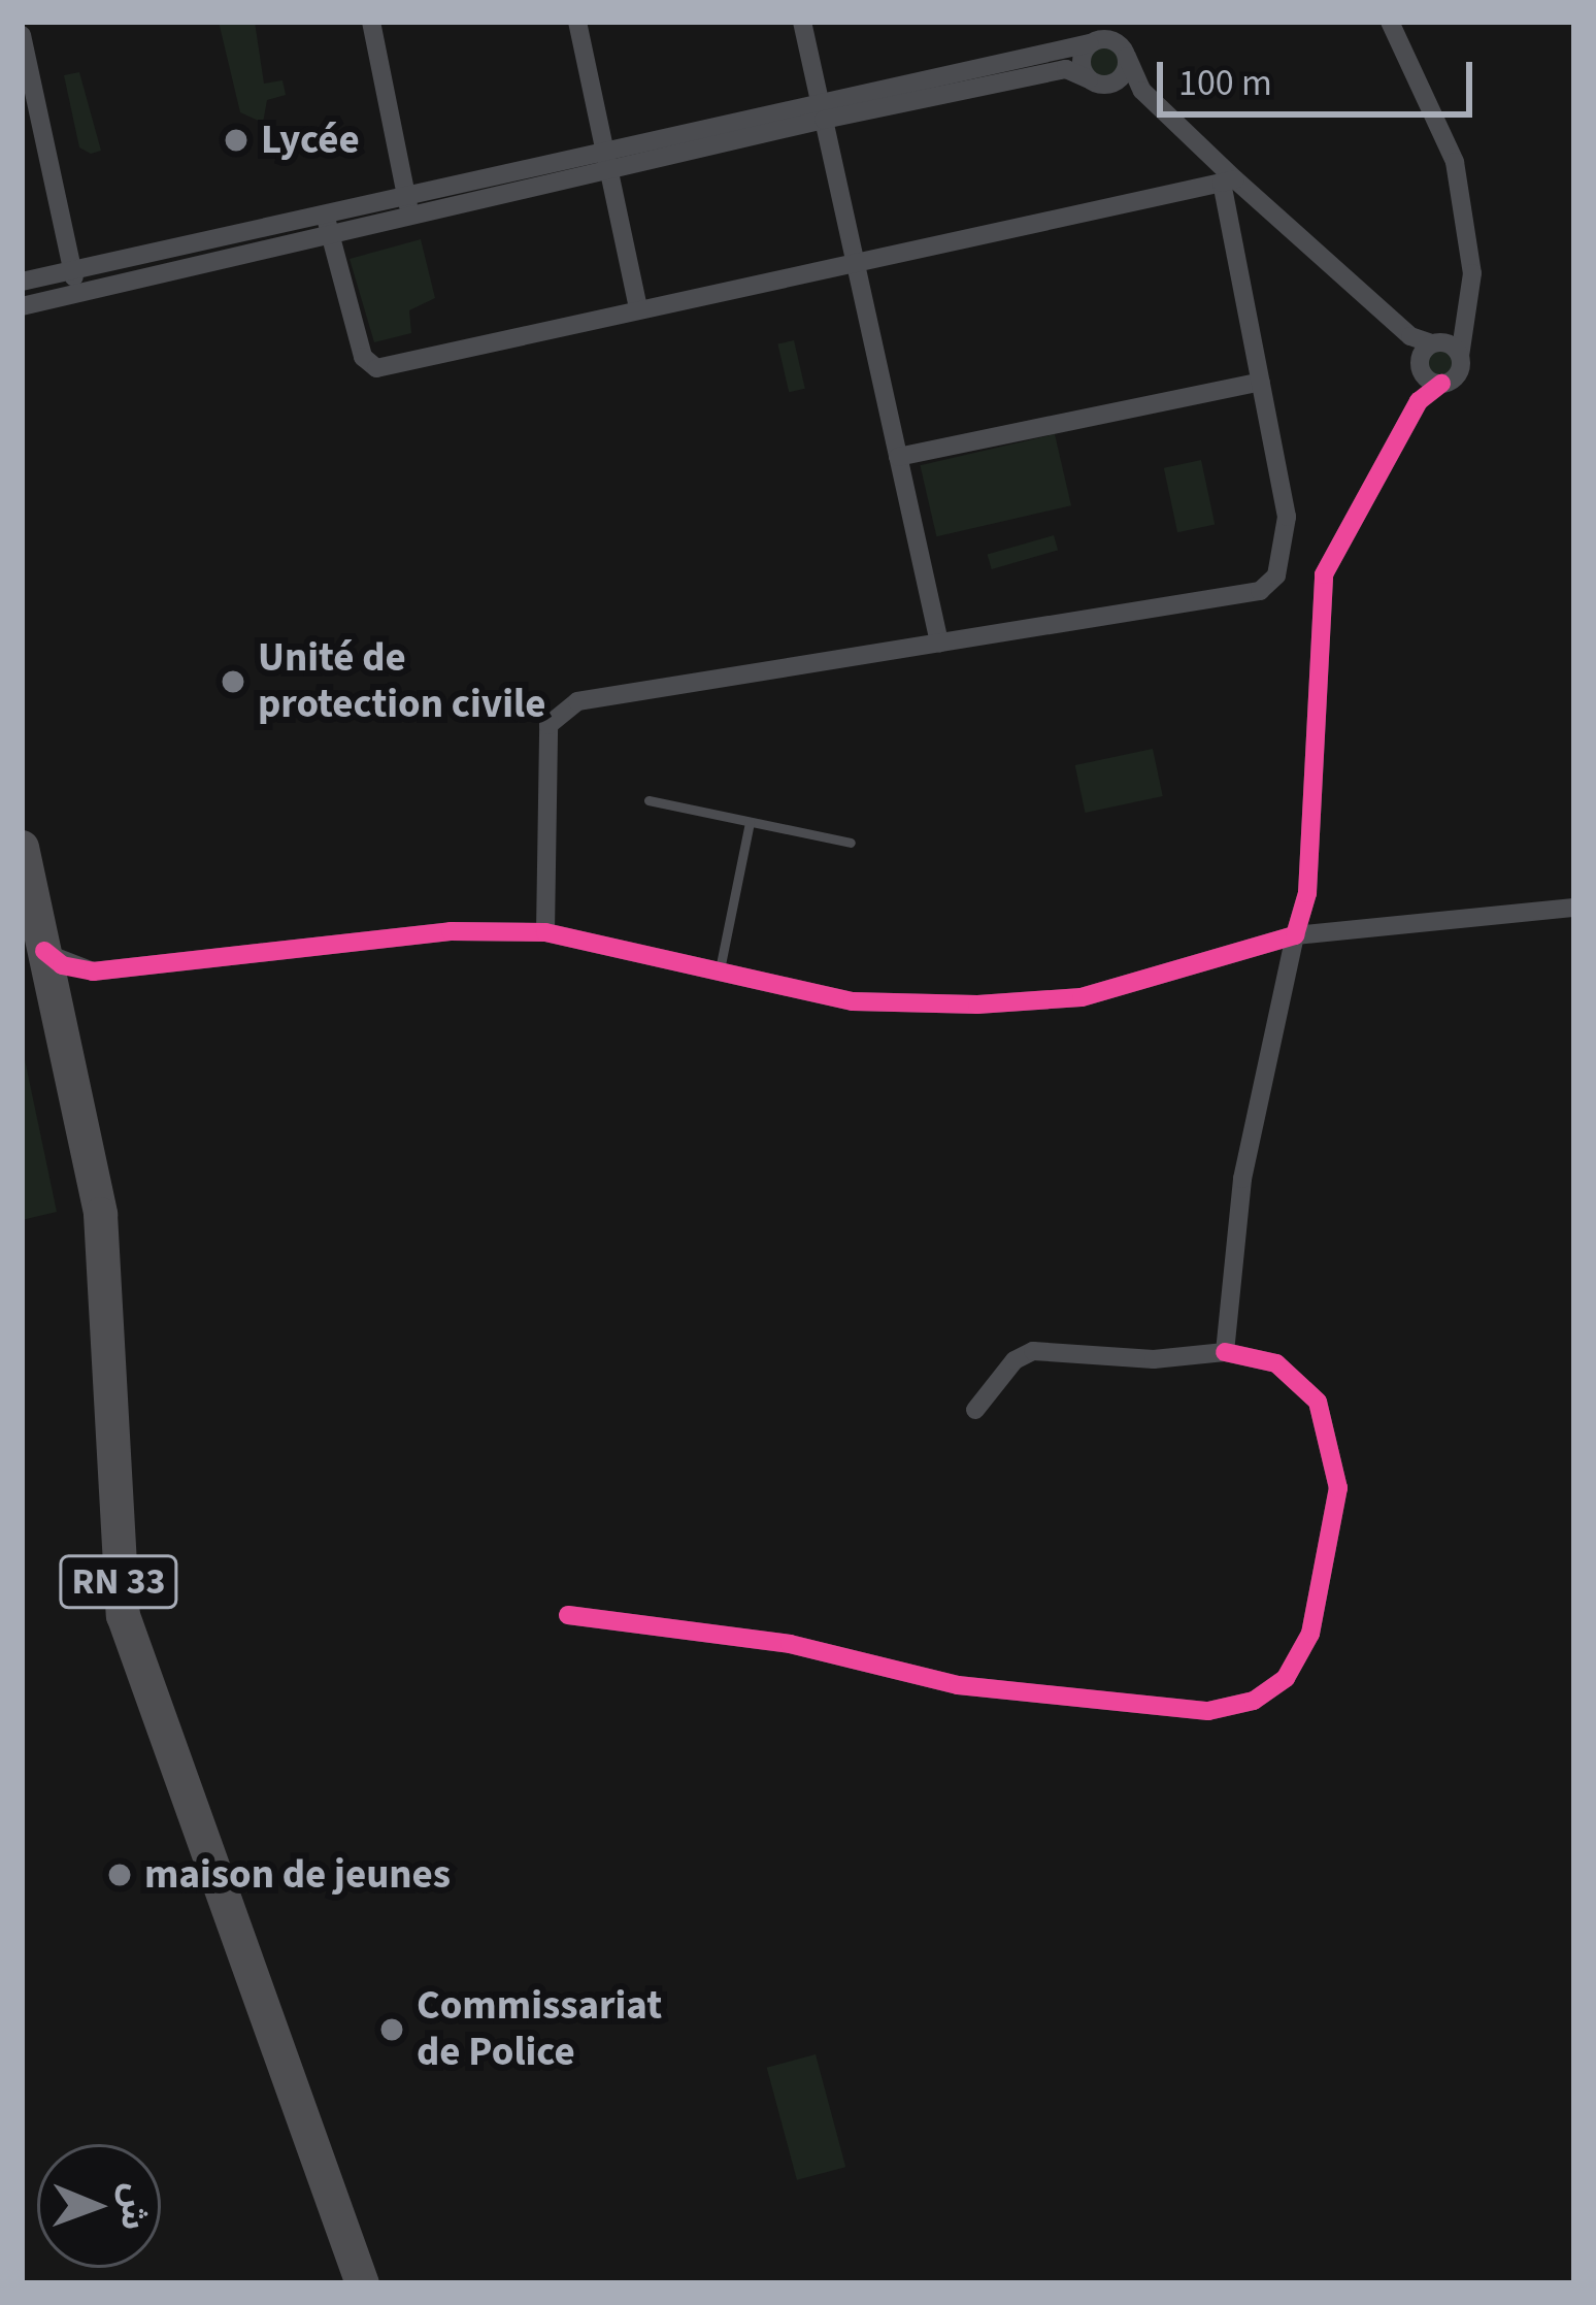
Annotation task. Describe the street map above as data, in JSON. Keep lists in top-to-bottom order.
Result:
{
  "streets": {
    "highway": ["RN 33"]
  },
  "places": [
    "Lycée",
    "Unité de protection civile",
    "maison de jeunes",
    "Commissariat de Police"
  ],
  "scale_bar": "100 m",
  "north": "right"
}
